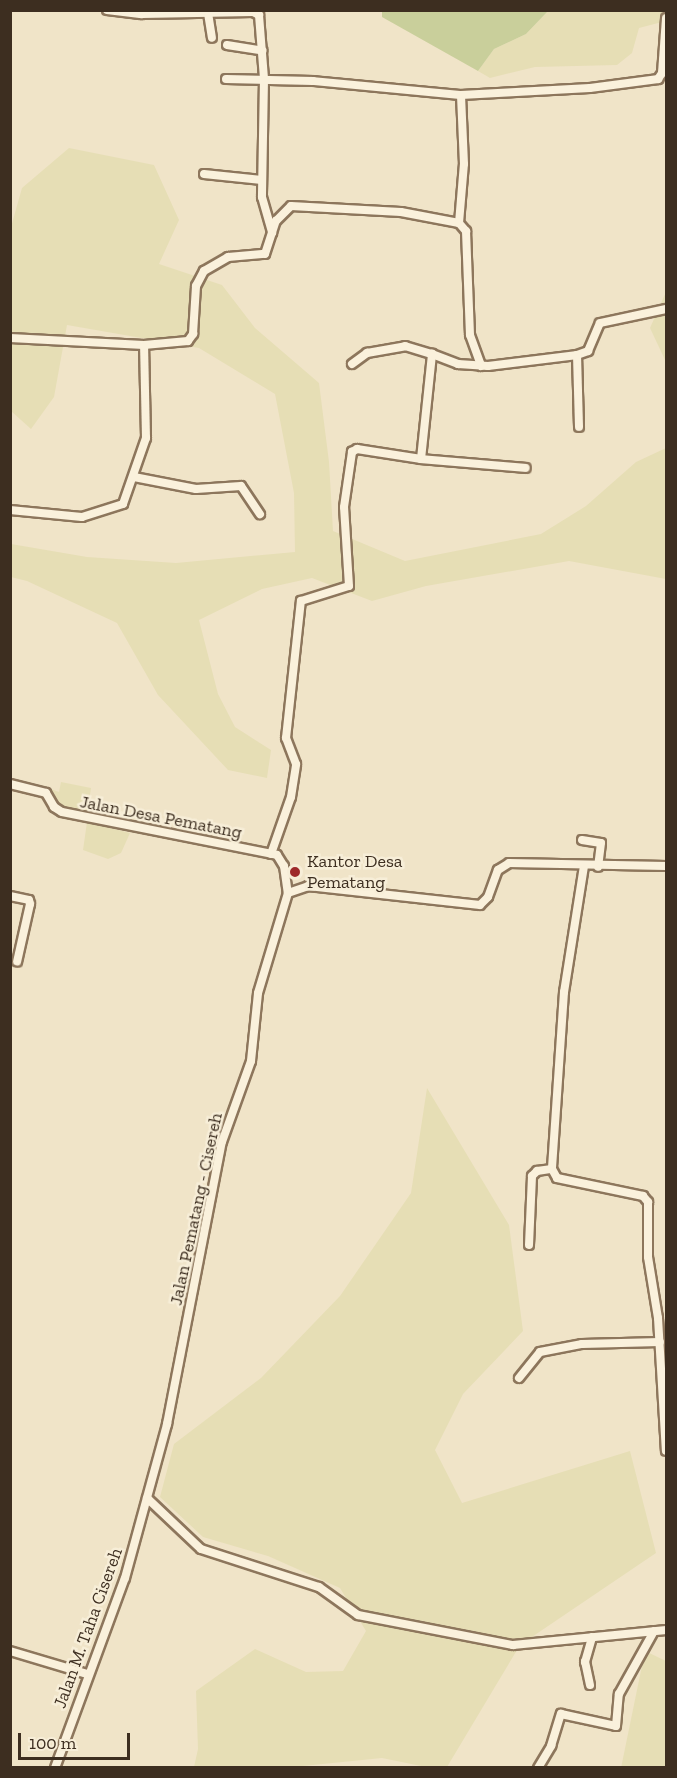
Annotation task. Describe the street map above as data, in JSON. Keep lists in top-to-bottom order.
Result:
{
  "streets": {
    "street": ["Jalan Desa Pematang", "Jalan Pematang - Cisereh", "Jalan M. Taha Cisereh"]
  },
  "crossings": [
    ["Jalan Pematang - Cisereh", "Jalan M. Taha Cisereh"]
  ],
  "places": ["Kantor Desa Pematang"],
  "scale_bar": "100 m"
}
